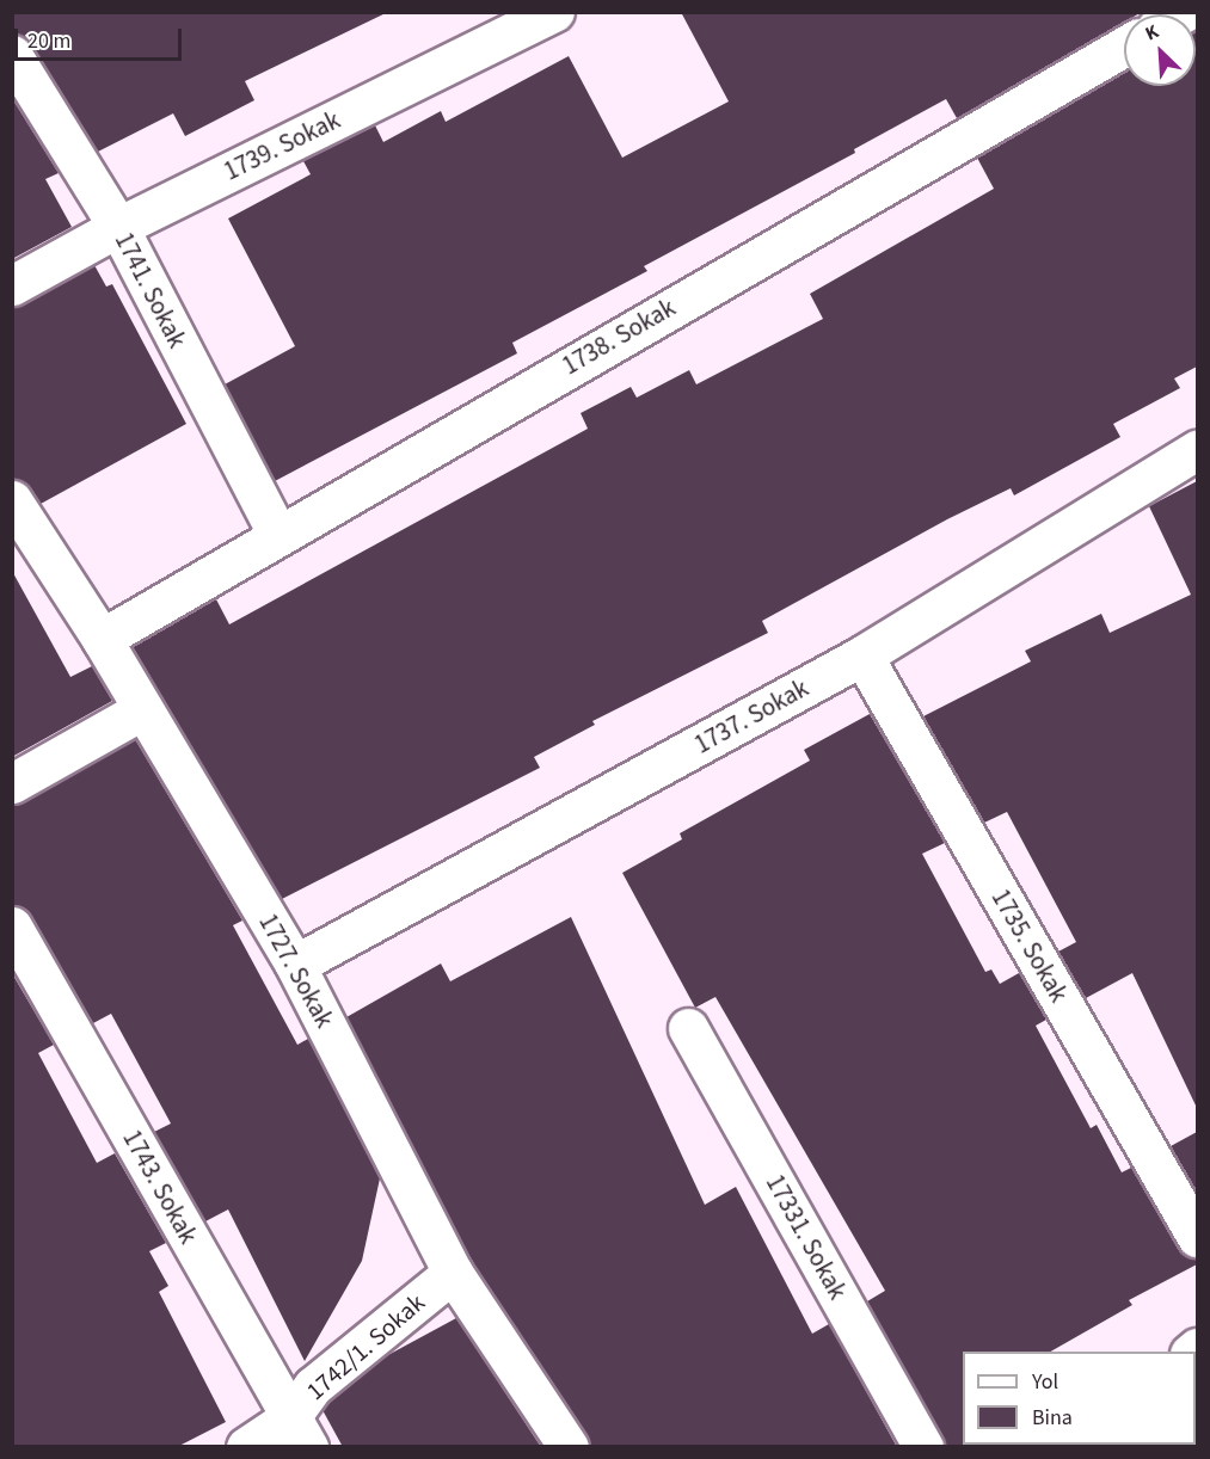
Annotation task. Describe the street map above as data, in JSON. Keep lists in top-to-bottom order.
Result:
{
  "streets": {
    "street": [
      "1739. Sokak",
      "1741. Sokak",
      "1738. Sokak",
      "1737. Sokak",
      "1735. Sokak",
      "1727. Sokak",
      "1743. Sokak",
      "17331. Sokak",
      "1742/1. Sokak"
    ]
  },
  "crossings": [
    ["1739. Sokak", "1741. Sokak"],
    ["1741. Sokak", "1738. Sokak"],
    ["1738. Sokak", "1727. Sokak"],
    ["1737. Sokak", "1735. Sokak"],
    ["1737. Sokak", "1727. Sokak"],
    ["1727. Sokak", "1742/1. Sokak"],
    ["1743. Sokak", "1742/1. Sokak"]
  ],
  "legend": ["Yol", "Bina"],
  "scale_bar": "20 m",
  "north": "top left"
}
